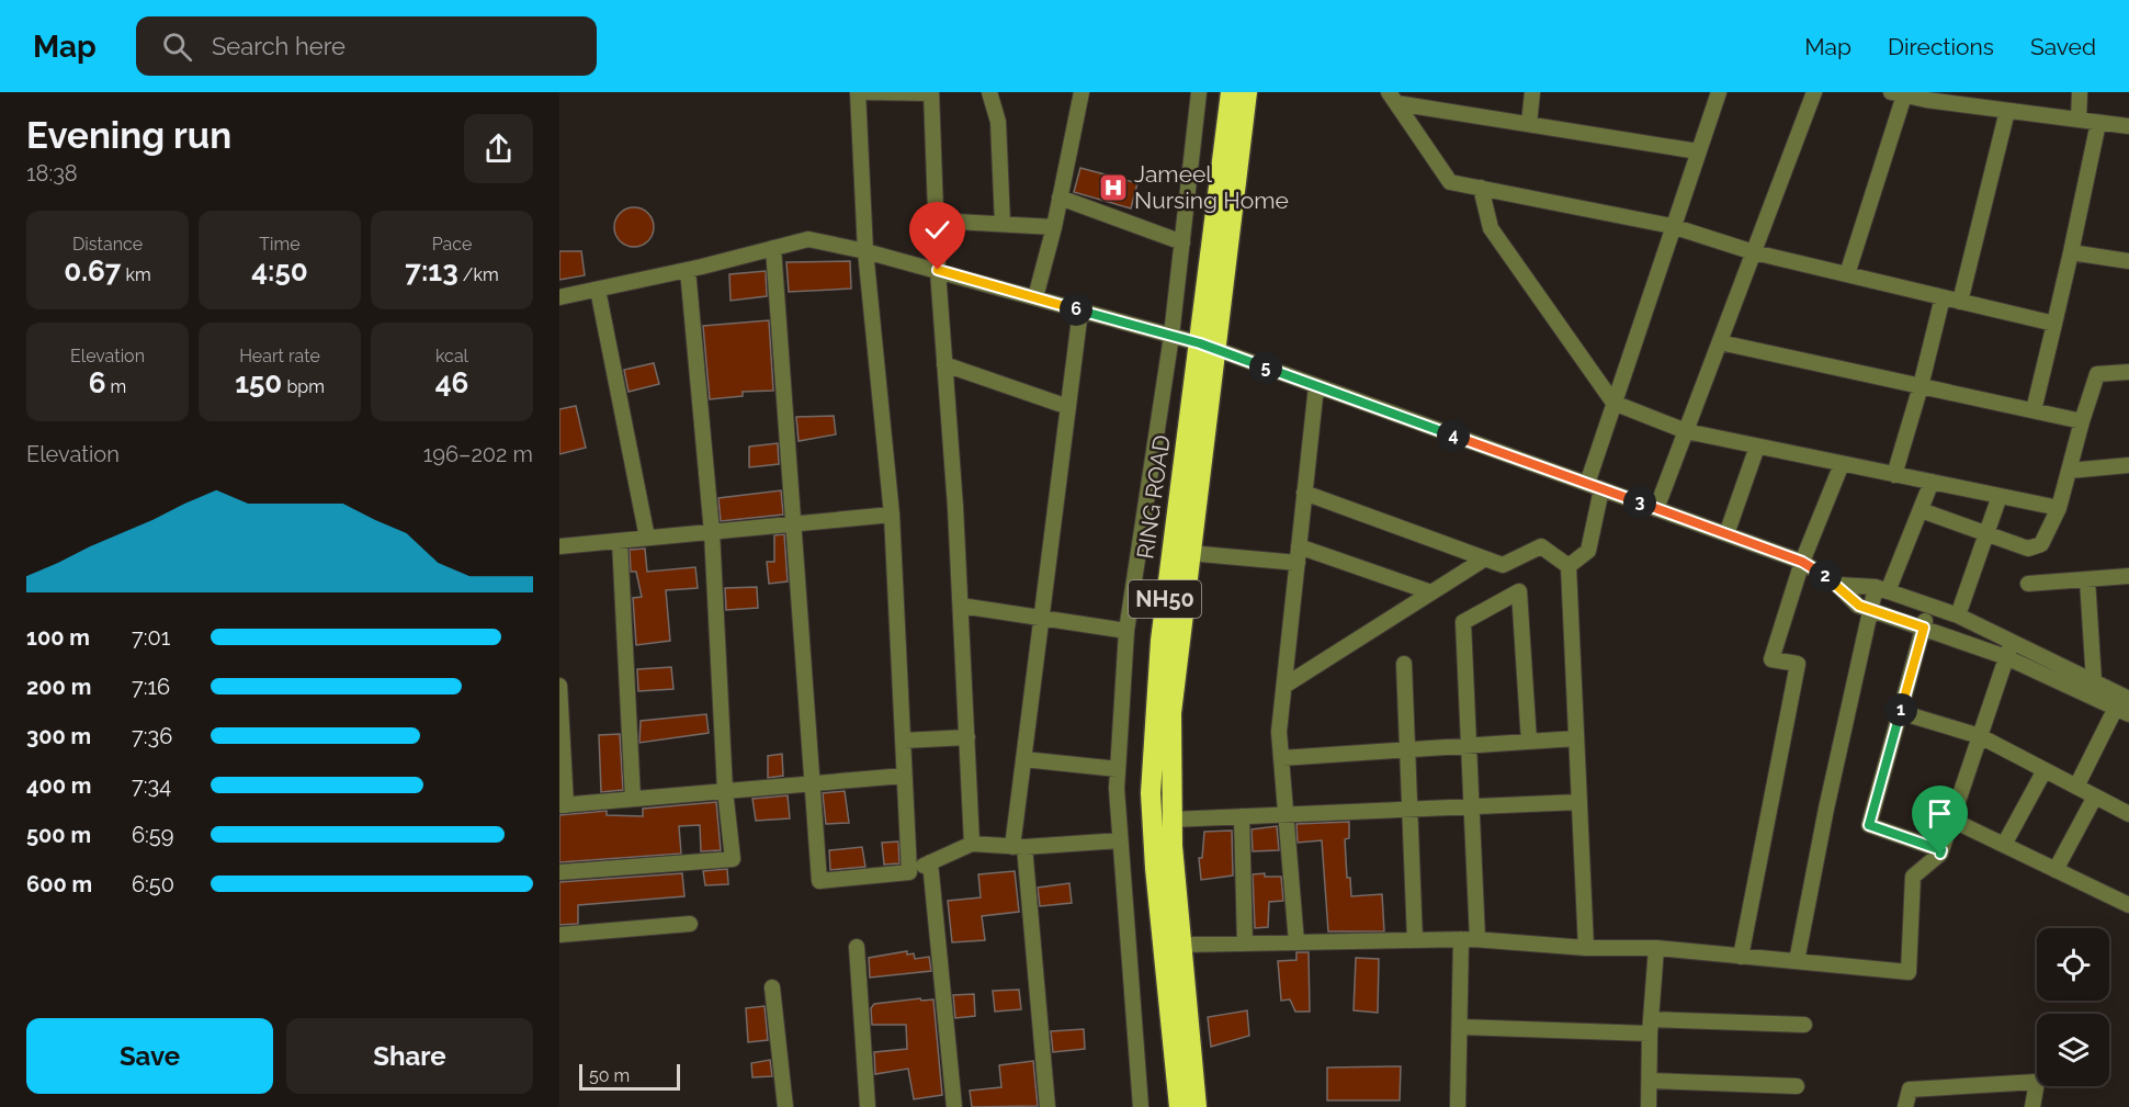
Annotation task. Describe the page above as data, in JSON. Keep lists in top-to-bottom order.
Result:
{
  "streets": {
    "highway": ["RING ROAD", "NH50"]
  },
  "places": {
    "hospital": ["Jameel Nursing Home"]
  },
  "scale_bar": "50 m",
  "page": {
    "header": "Map",
    "search": "Search here",
    "nav": ["Map", "Directions", "Saved"],
    "heading": ["Evening run", "18:38"],
    "stats": [
      ["Distance", "0.67 km"],
      ["Time", "4:50"],
      ["Pace", "7:13 /km"],
      ["Elevation", "6 m"],
      ["Heart rate", "150 bpm"],
      ["kcal", "46"]
    ],
    "pins": [
      "6",
      "5",
      "4",
      "3",
      "2",
      "1"
    ],
    "chart": ["Elevation", "196–202 m"],
    "list": [
      {
        "name": "100 m",
        "note": "7:01"
      },
      {
        "name": "200 m",
        "note": "7:16"
      },
      {
        "name": "300 m",
        "note": "7:36"
      },
      {
        "name": "400 m",
        "note": "7:34"
      },
      {
        "name": "500 m",
        "note": "6:59"
      },
      {
        "name": "600 m",
        "note": "6:50"
      }
    ],
    "buttons": ["Save", "Share"],
    "scale": "50 m"
  }
}
